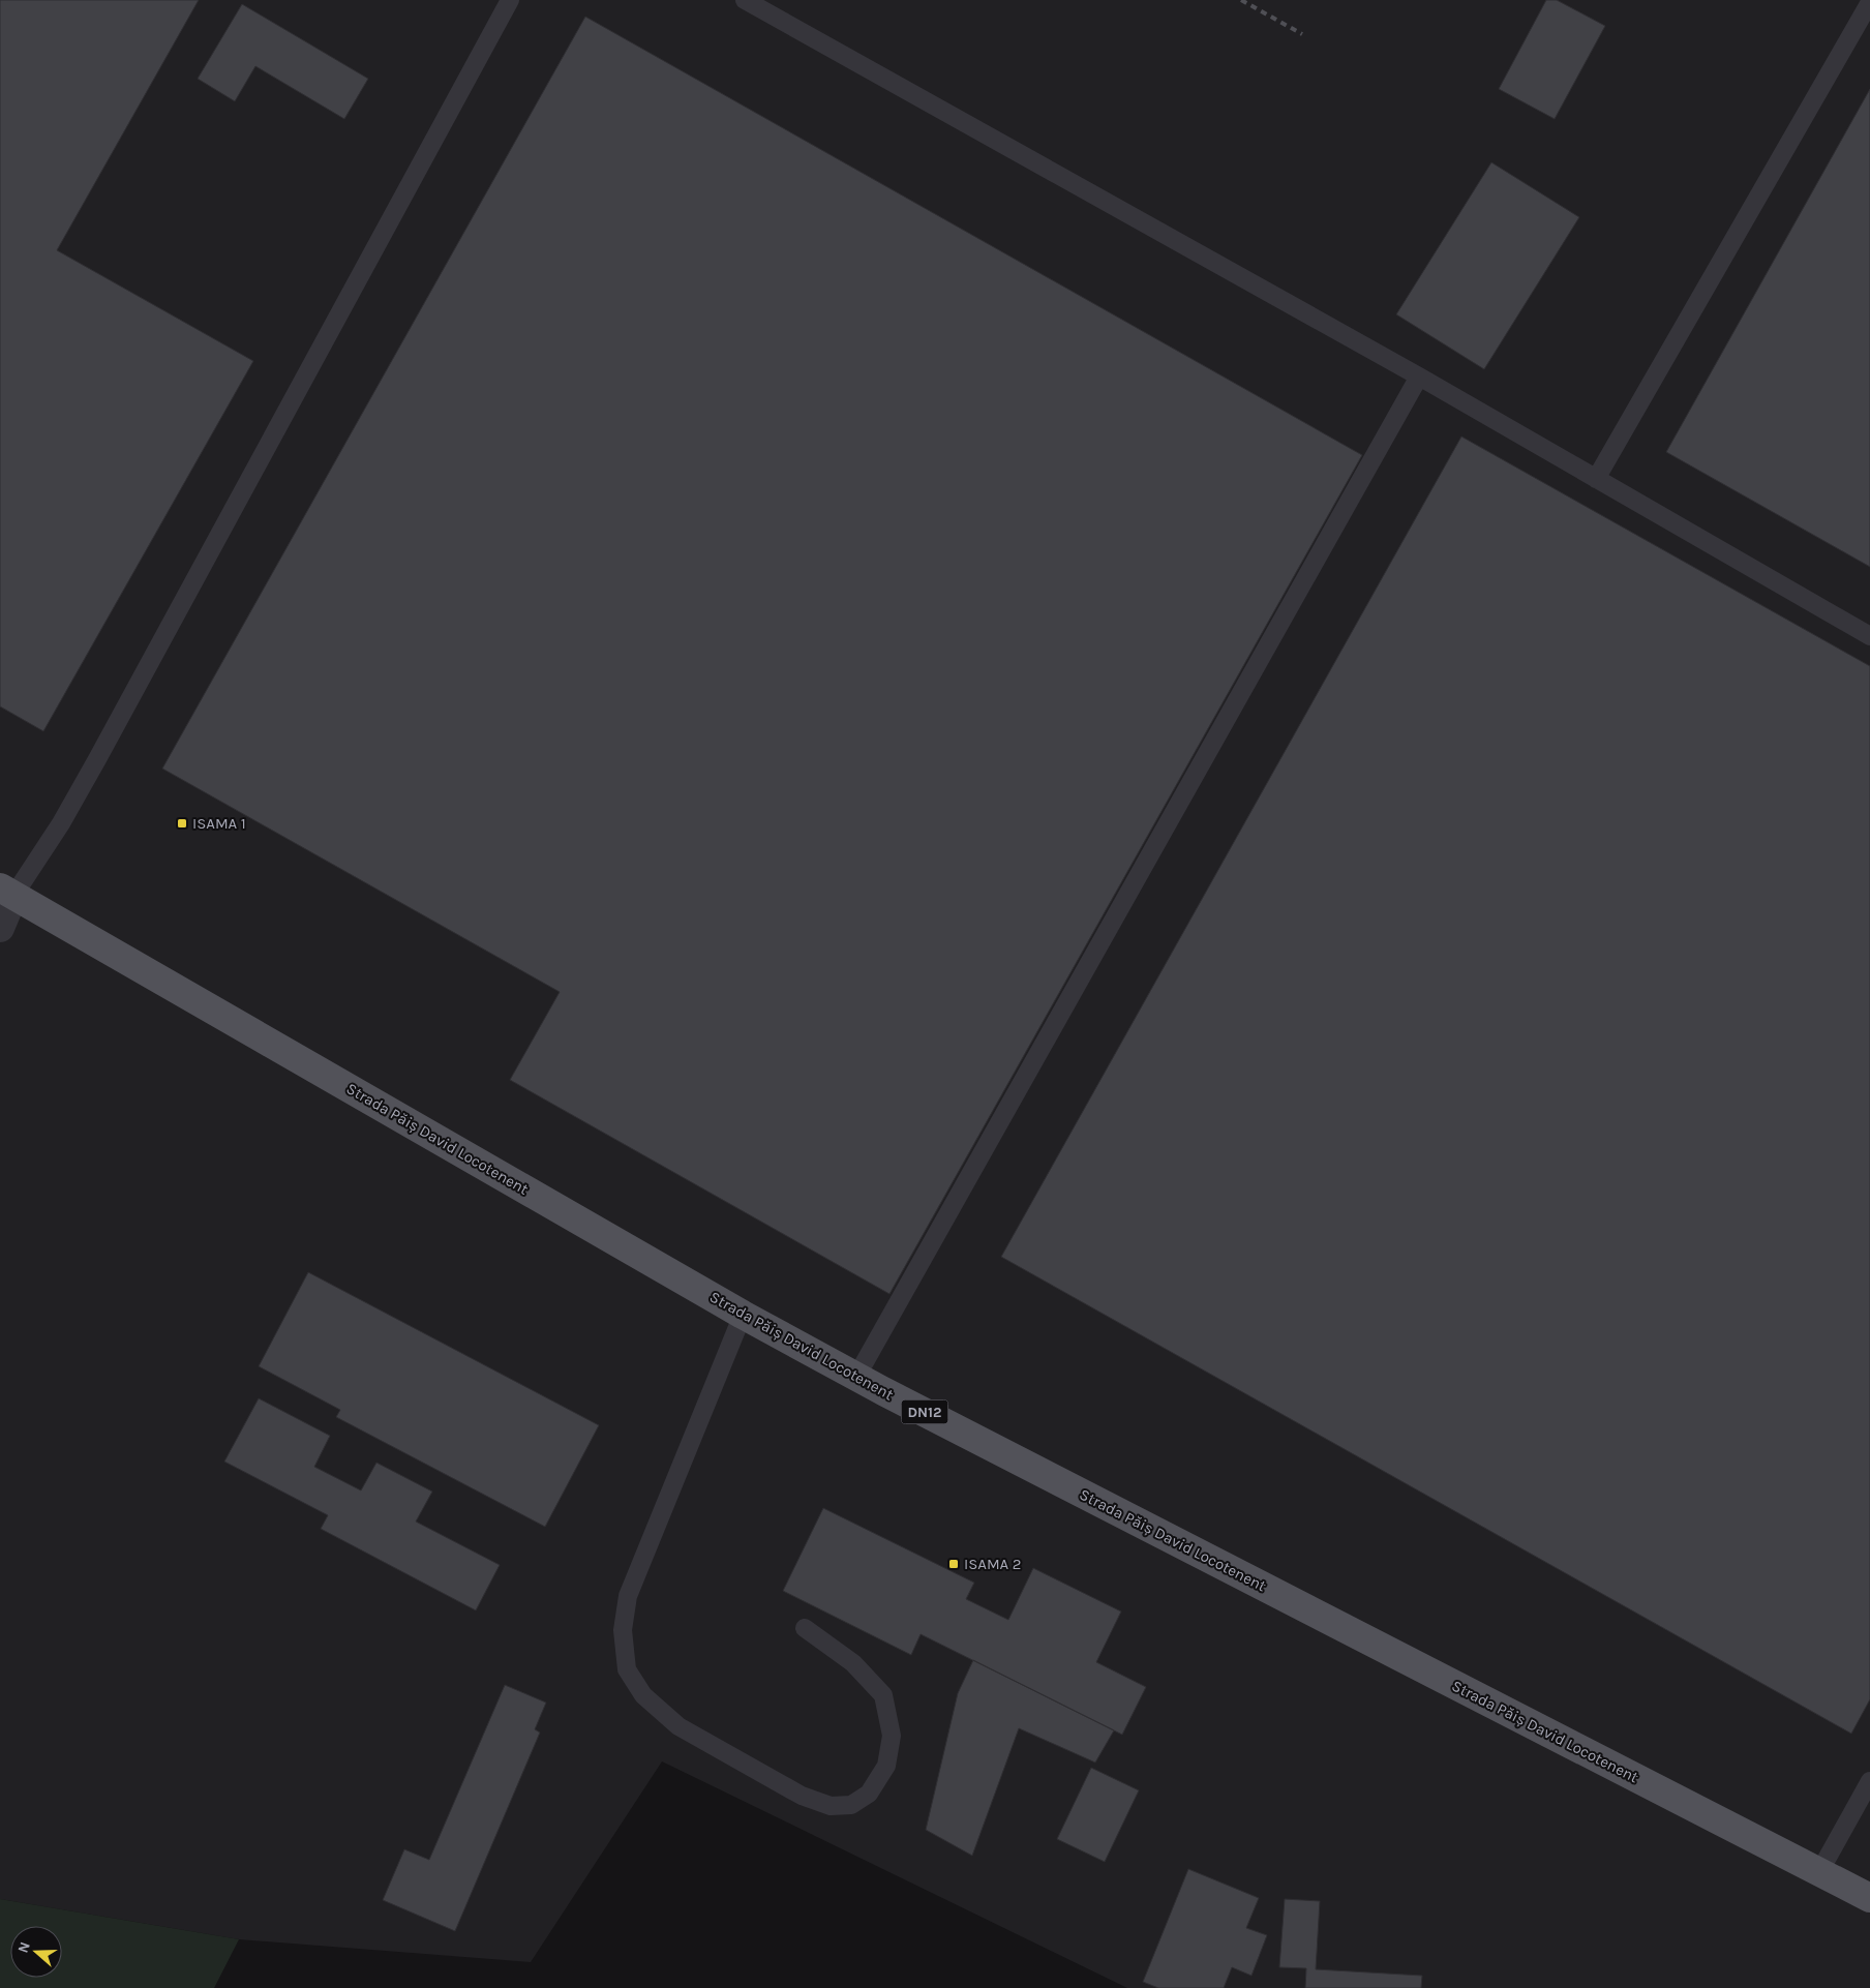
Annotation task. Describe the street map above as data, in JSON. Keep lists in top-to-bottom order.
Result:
{
  "streets": {
    "main road": ["Strada Păiș David Locotenent", "DN12"]
  },
  "places": {
    "transit": ["ISAMA 1", "ISAMA 2"]
  },
  "north": "left"
}
